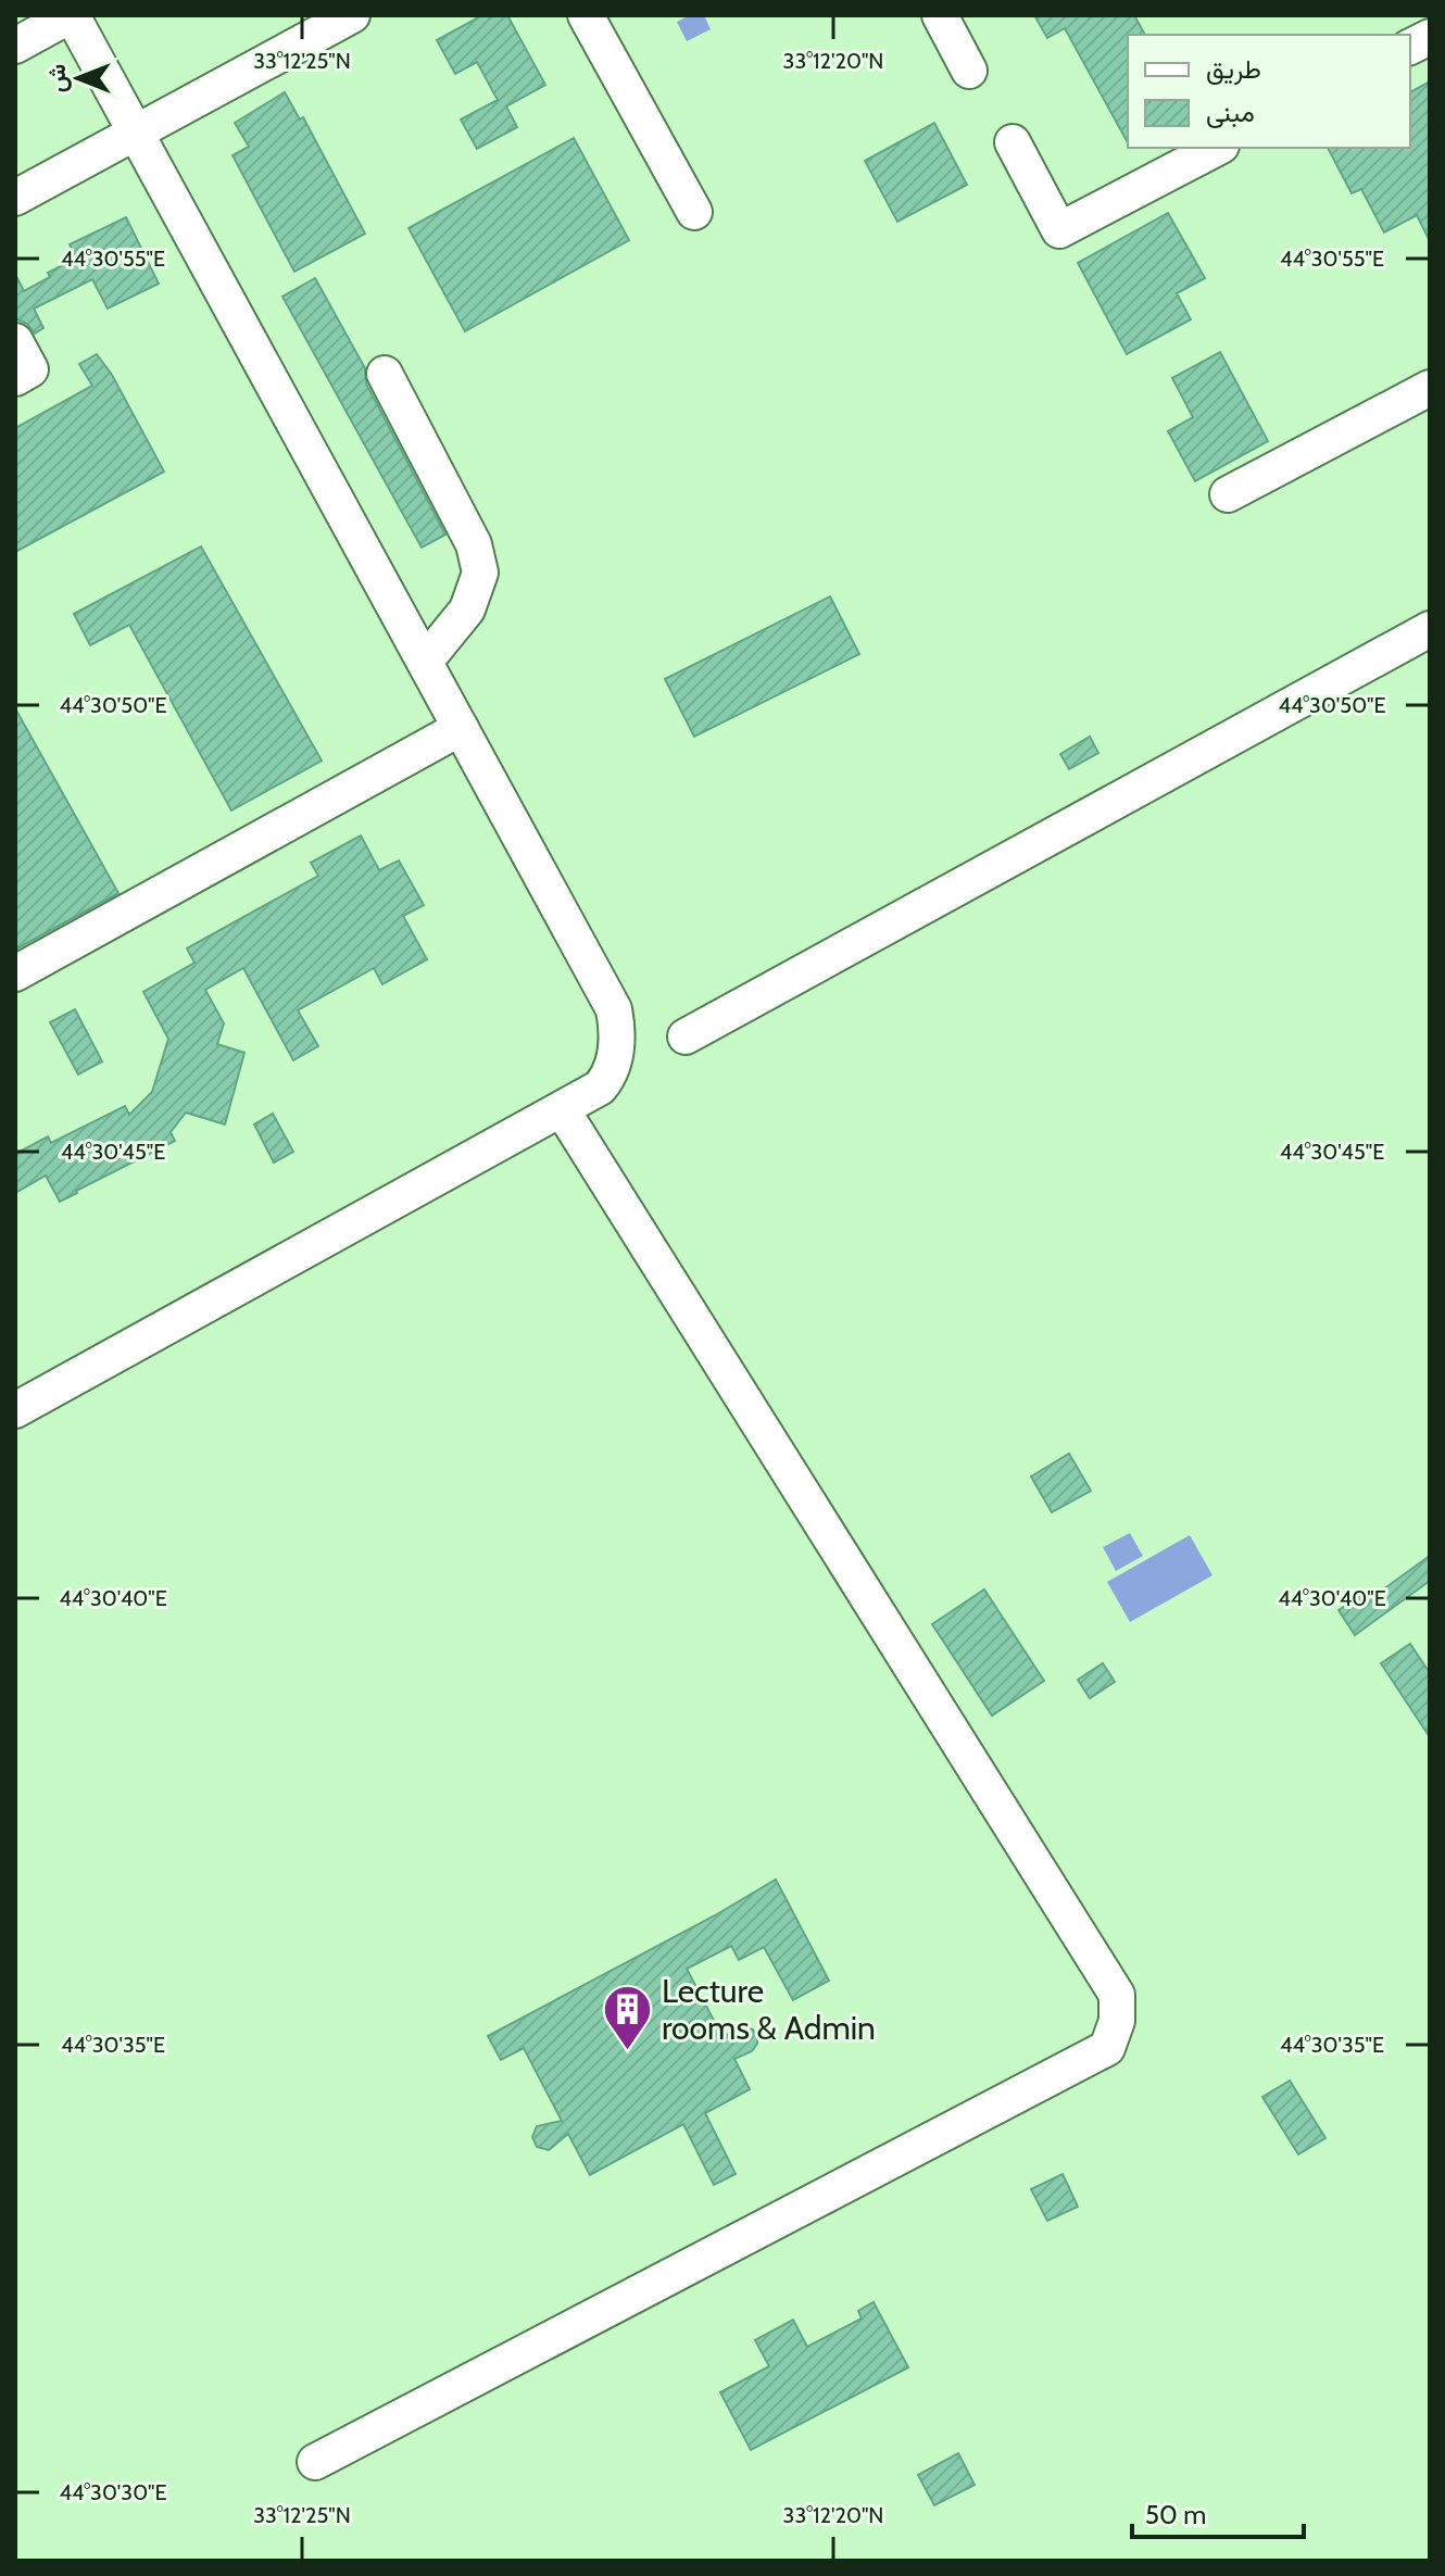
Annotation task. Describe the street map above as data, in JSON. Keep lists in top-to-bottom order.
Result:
{
  "places": {
    "building": ["Lecture rooms & Admin"]
  },
  "legend": ["طريق", "مبنى"],
  "scale_bar": "50 m",
  "north": "left",
  "coordinates": [
    "33°12'25\"N",
    "33°12'20\"N",
    "44°30'55\"E",
    "44°30'50\"E",
    "44°30'45\"E",
    "44°30'40\"E",
    "44°30'35\"E",
    "44°30'30\"E"
  ]
}
